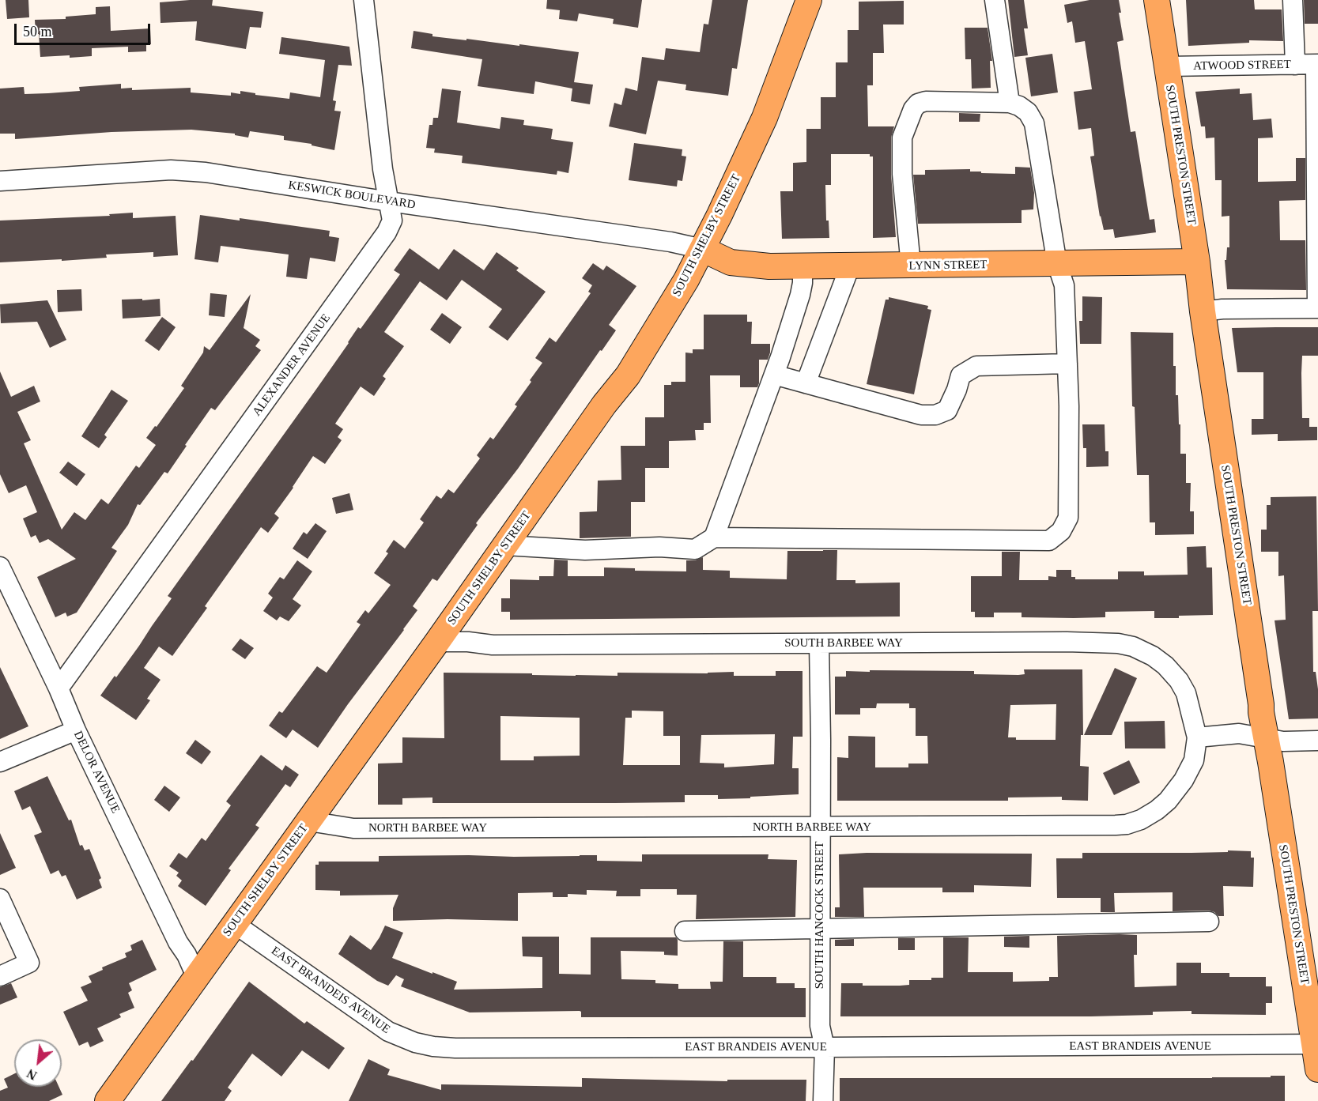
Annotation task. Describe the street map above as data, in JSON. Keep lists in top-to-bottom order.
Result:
{
  "streets": {
    "main road": ["SOUTH PRESTON STREET", "SOUTH SHELBY STREET", "LYNN STREET"],
    "street": [
      "ATWOOD STREET",
      "KESWICK BOULEVARD",
      "ALEXANDER AVENUE",
      "SOUTH BARBEE WAY",
      "DELOR AVENUE",
      "NORTH BARBEE WAY",
      "SOUTH HANCOCK STREET",
      "EAST BRANDEIS AVENUE"
    ]
  },
  "crossings": [
    ["ATWOOD STREET", "SOUTH PRESTON STREET"],
    ["SOUTH PRESTON STREET", "LYNN STREET"],
    ["SOUTH PRESTON STREET", "EAST BRANDEIS AVENUE"],
    ["KESWICK BOULEVARD", "SOUTH SHELBY STREET"],
    ["KESWICK BOULEVARD", "LYNN STREET"],
    ["KESWICK BOULEVARD", "ALEXANDER AVENUE"],
    ["SOUTH SHELBY STREET", "LYNN STREET"],
    ["SOUTH SHELBY STREET", "SOUTH BARBEE WAY"],
    ["SOUTH SHELBY STREET", "DELOR AVENUE"],
    ["SOUTH SHELBY STREET", "NORTH BARBEE WAY"],
    ["SOUTH SHELBY STREET", "EAST BRANDEIS AVENUE"],
    ["ALEXANDER AVENUE", "DELOR AVENUE"],
    ["SOUTH BARBEE WAY", "NORTH BARBEE WAY"],
    ["SOUTH BARBEE WAY", "SOUTH HANCOCK STREET"],
    ["NORTH BARBEE WAY", "SOUTH HANCOCK STREET"],
    ["SOUTH HANCOCK STREET", "EAST BRANDEIS AVENUE"]
  ],
  "scale_bar": "50 m",
  "north": "bottom left"
}
